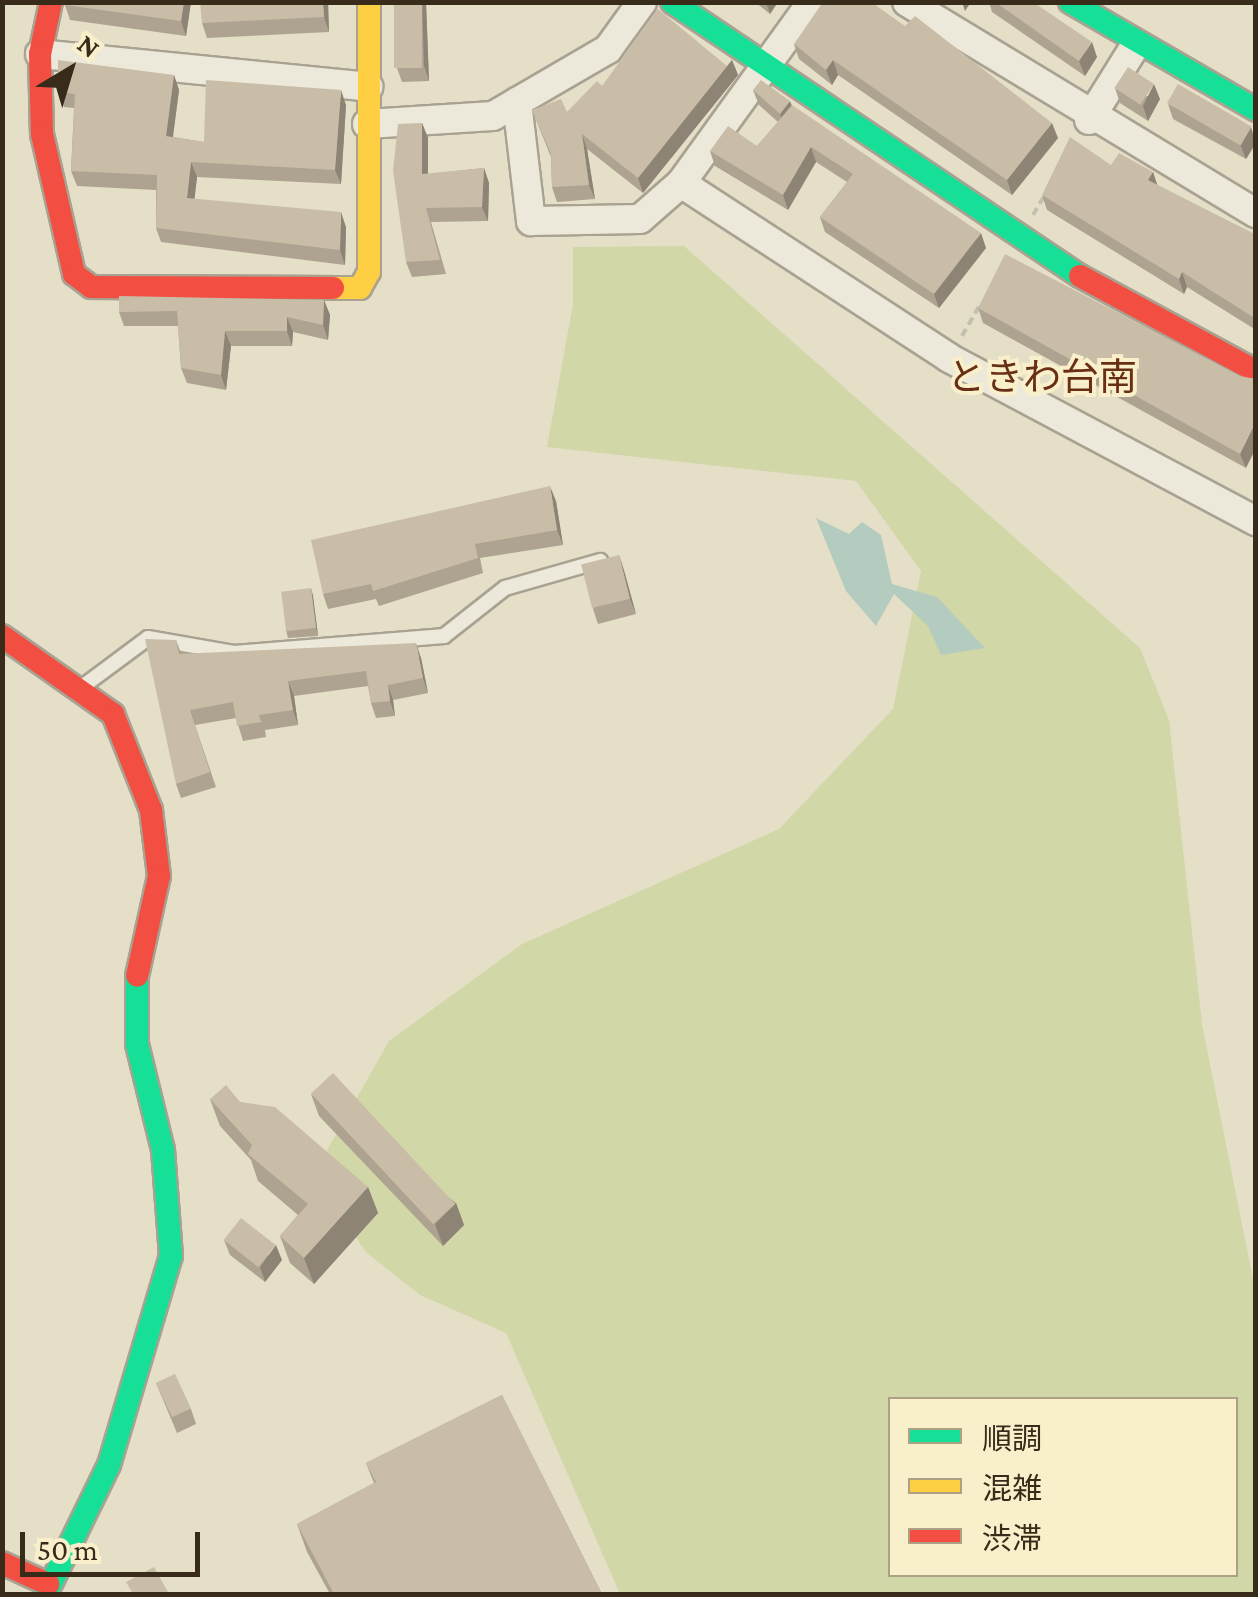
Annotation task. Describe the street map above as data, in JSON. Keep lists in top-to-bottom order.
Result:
{
  "districts": ["ときわ台南"],
  "legend": ["順調", "混雑", "渋滞"],
  "scale_bar": "50 m",
  "north": "top right"
}
